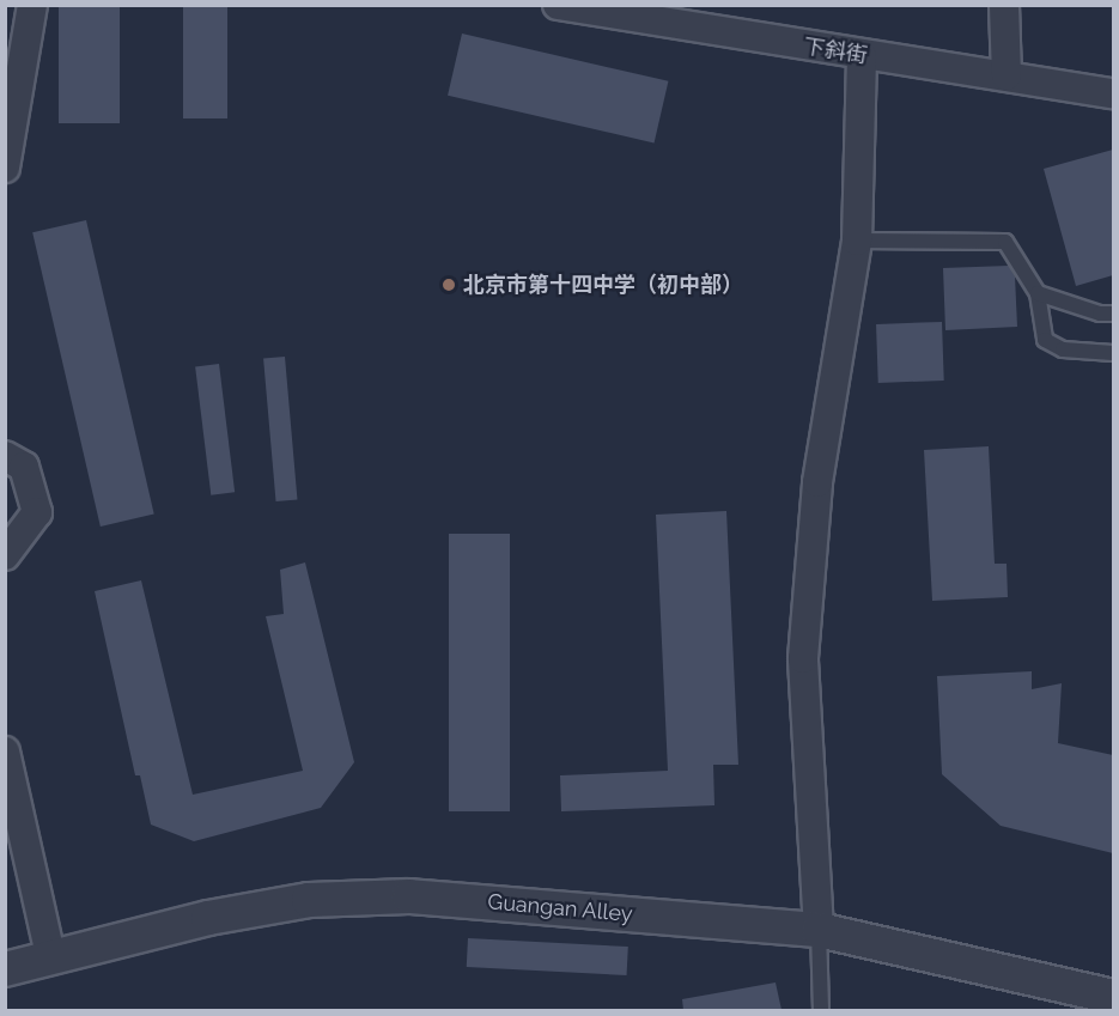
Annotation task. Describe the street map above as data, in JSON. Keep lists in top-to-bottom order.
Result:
{
  "streets": {
    "street": ["下斜街", "Guangan Alley"]
  },
  "places": ["北京市第十四中学（初中部）"]
}
